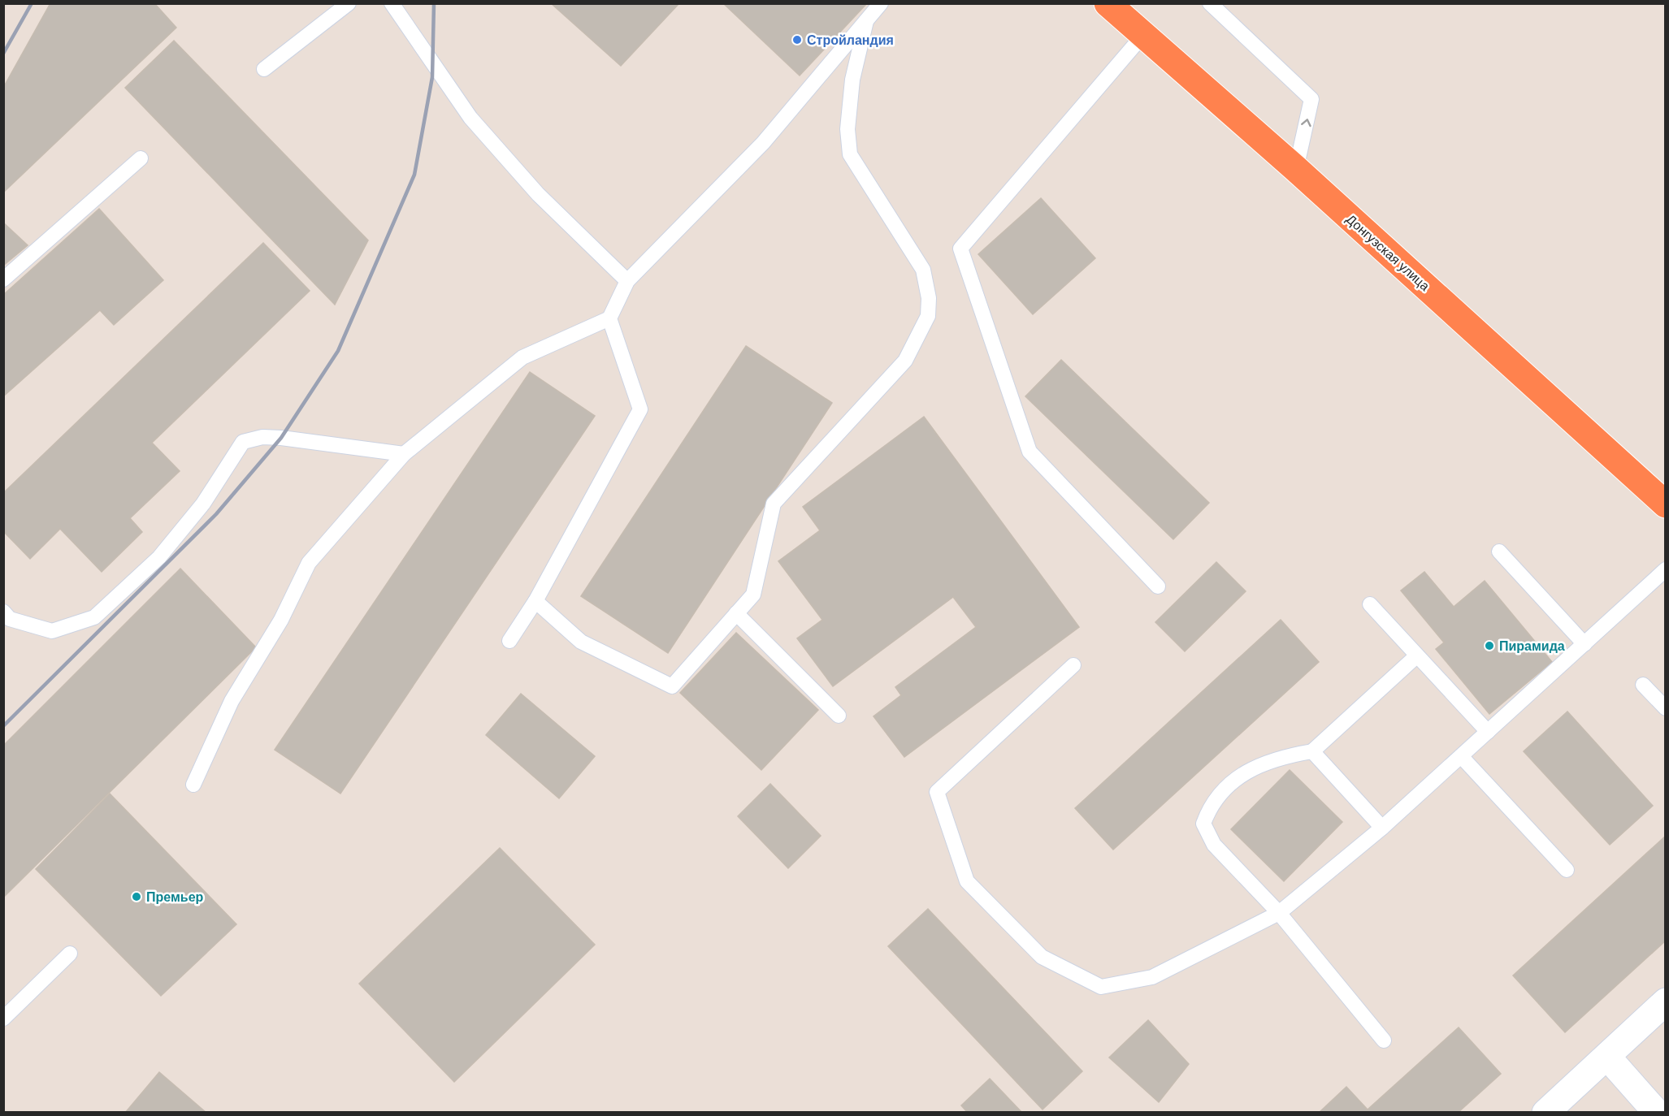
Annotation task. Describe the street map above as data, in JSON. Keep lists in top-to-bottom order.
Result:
{
  "streets": {
    "highway": ["Донгузская улица"]
  },
  "places": ["Стройландия", "Пирамида", "Премьер"]
}
